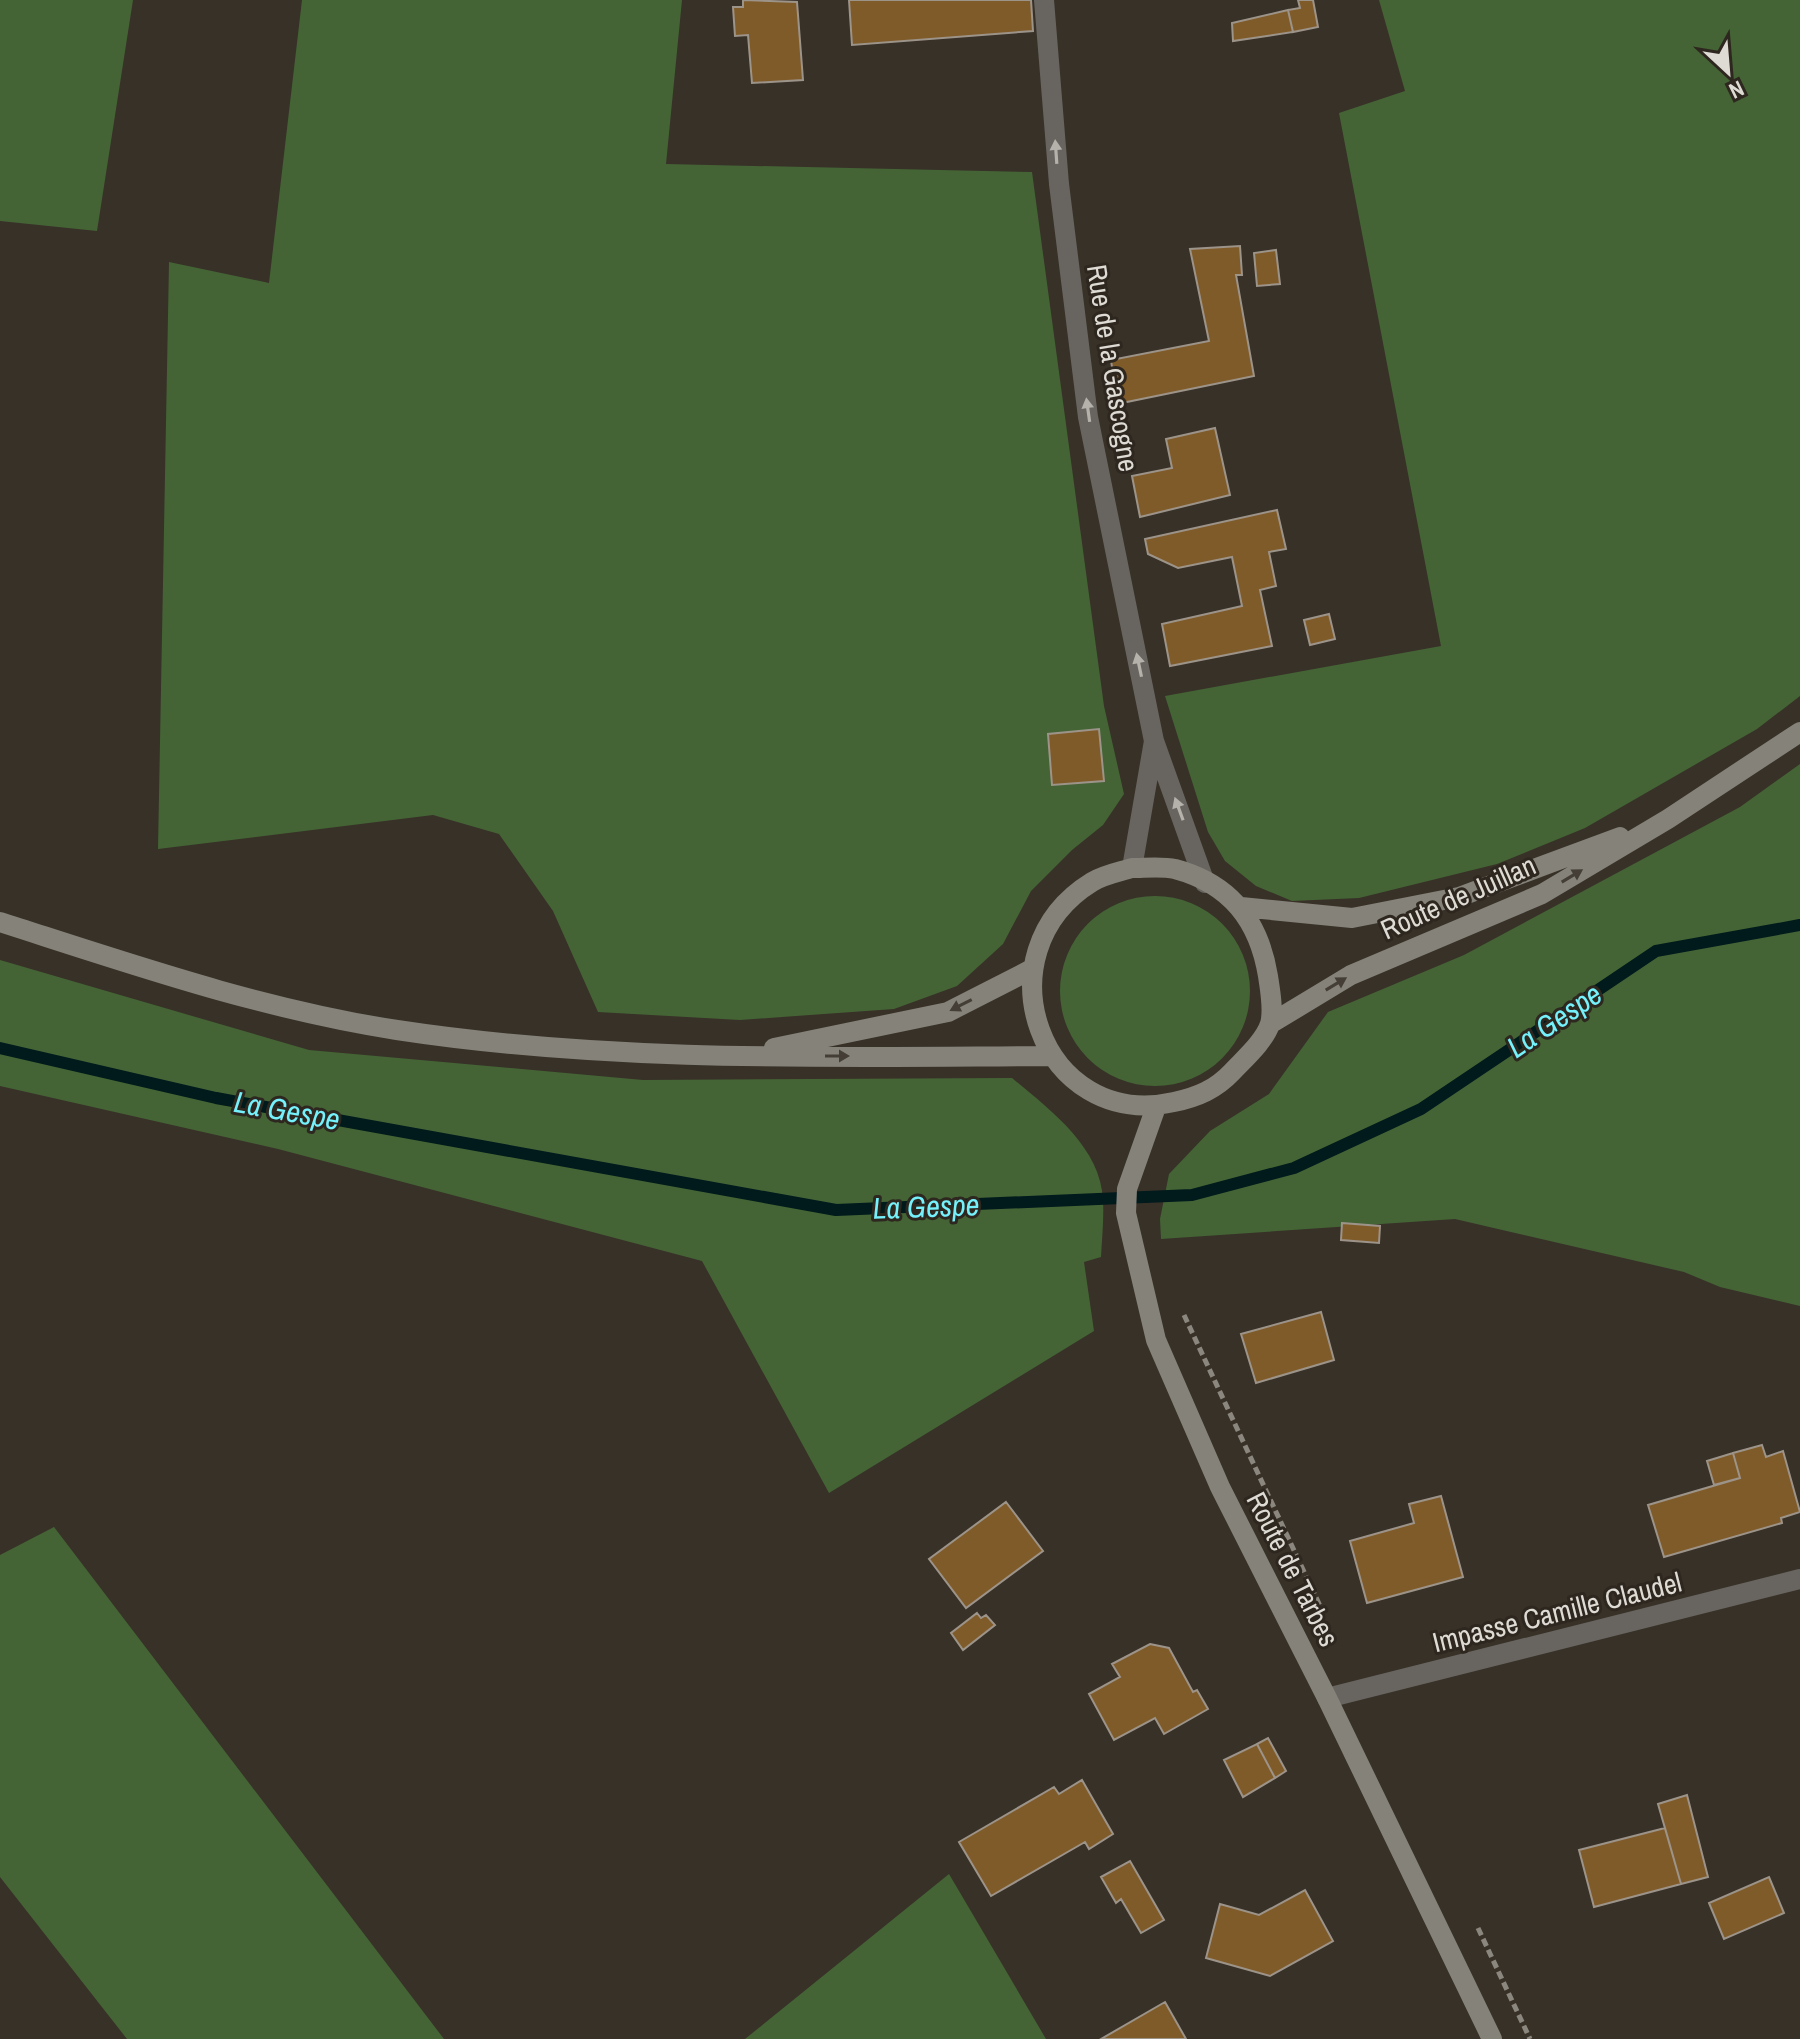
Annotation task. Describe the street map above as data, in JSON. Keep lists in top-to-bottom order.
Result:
{
  "streets": {
    "main road": ["Route de Juillan", "Route de Tarbes"],
    "street": ["Rue de la Gascogne", "Impasse Camille Claudel"]
  },
  "crossings": [
    ["Rue de la Gascogne", "Route de Juillan"],
    ["Rue de la Gascogne", "Route de Tarbes"],
    ["Route de Juillan", "Route de Tarbes"],
    ["Route de Tarbes", "Impasse Camille Claudel"]
  ],
  "one_way": ["Rue de la Gascogne"],
  "water": ["La Gespe"],
  "north": "bottom right"
}
